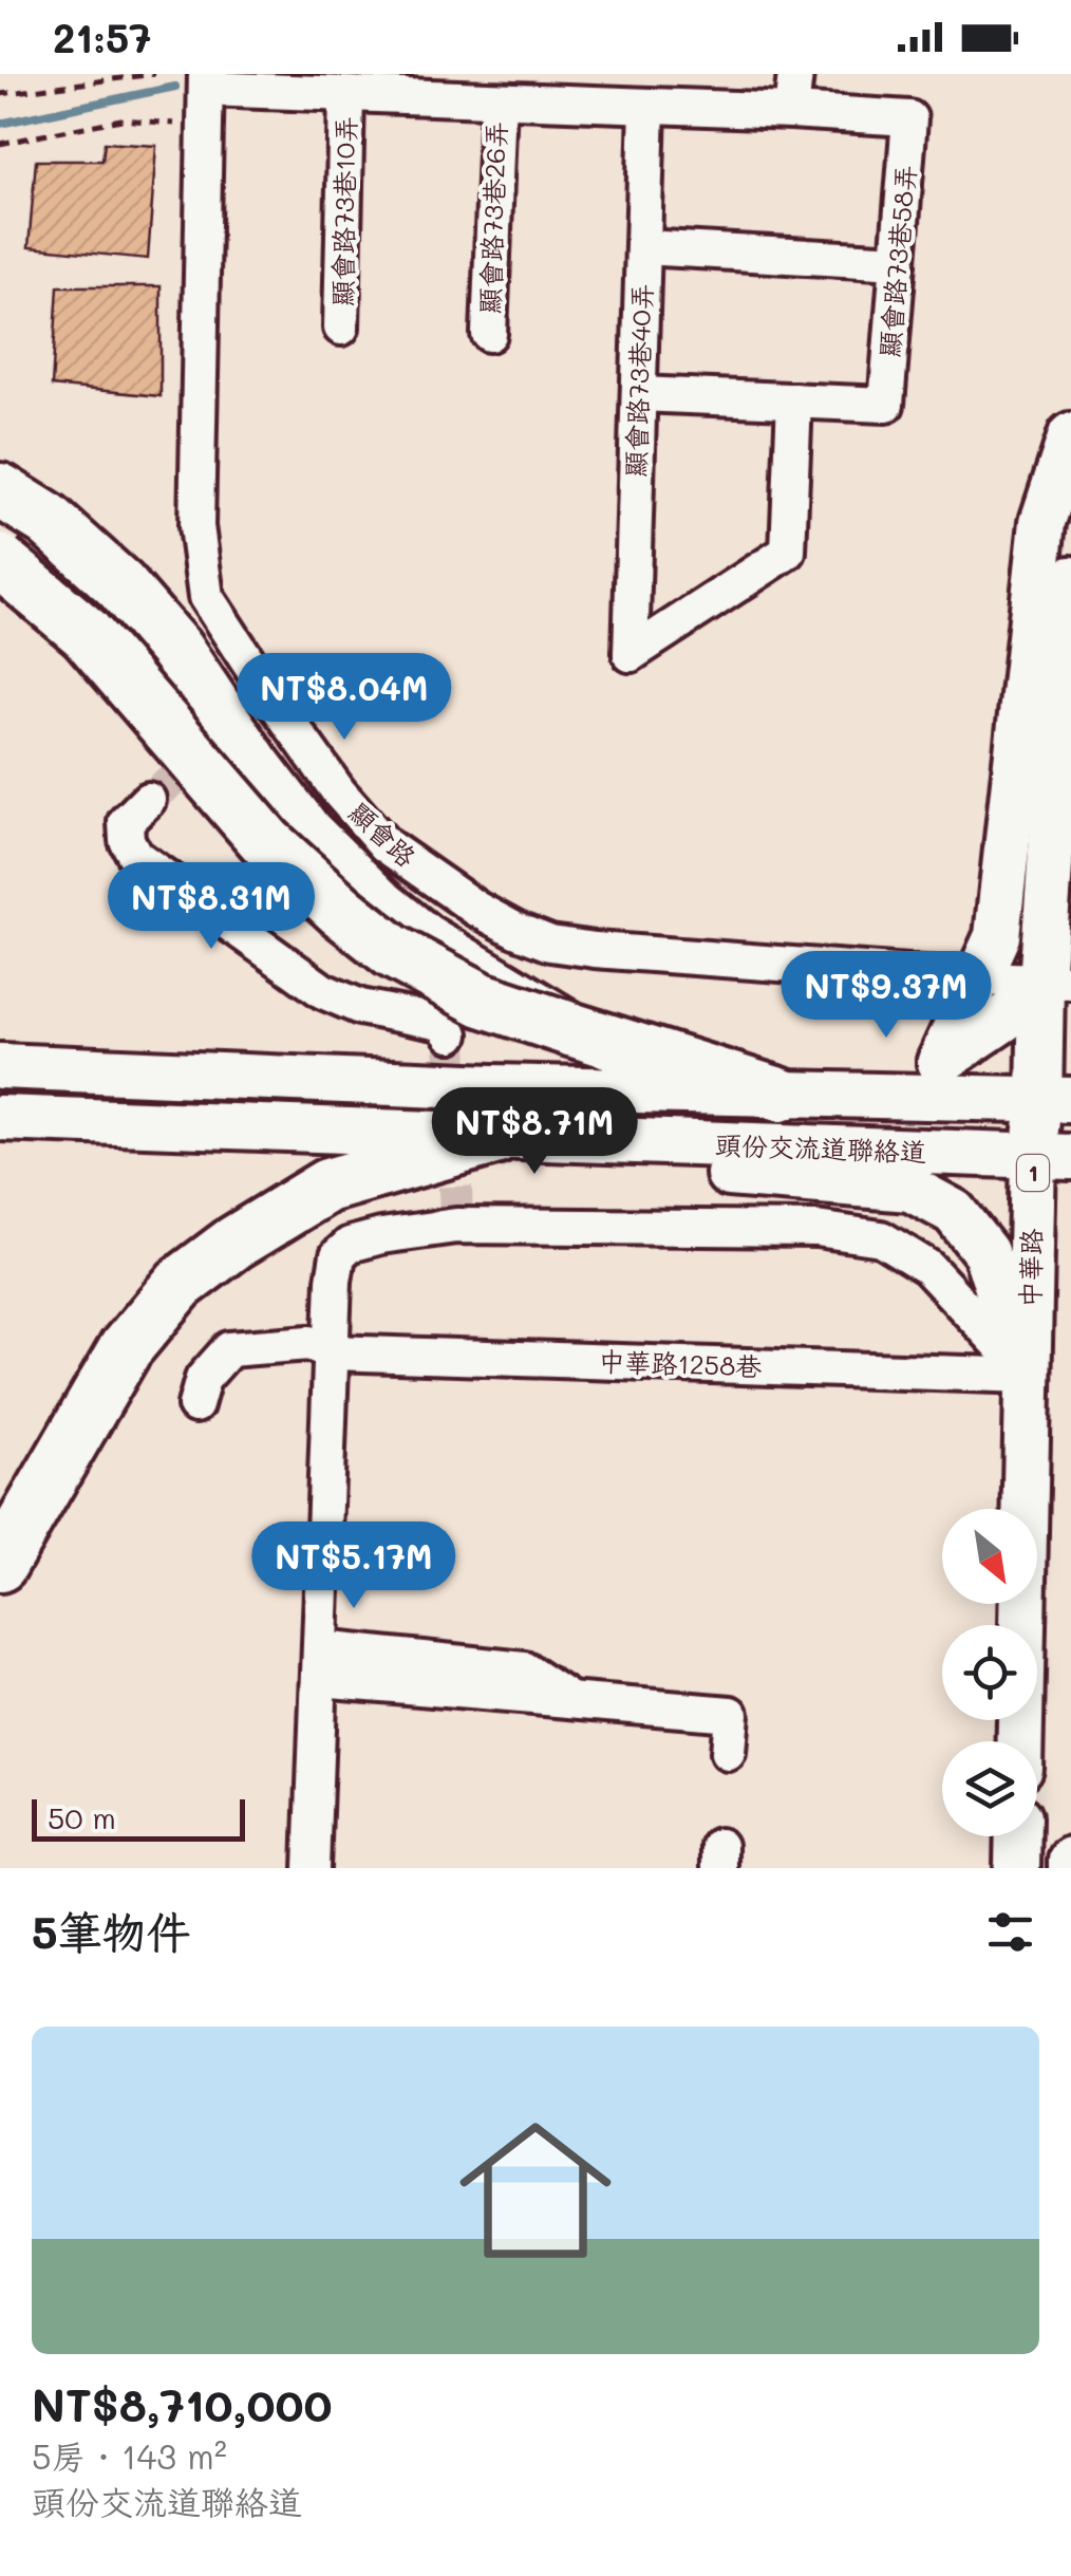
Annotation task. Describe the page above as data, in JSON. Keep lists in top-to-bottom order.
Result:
{
  "streets": {
    "main road": ["頭份交流道聯絡道", "1", "中華路"],
    "street": [
      "顯會路73巷10弄",
      "顯會路73巷26弄",
      "顯會路73巷58弄",
      "顯會路73巷40弄",
      "顯會路",
      "中華路1258巷"
    ]
  },
  "crossings": [
    ["顯會路73巷58弄", "顯會路73巷40弄"],
    ["顯會路", "中華路"],
    ["頭份交流道聯絡道", "中華路"],
    ["中華路", "中華路1258巷"]
  ],
  "scale_bar": "50 m",
  "north": "bottom right",
  "page": {
    "status": "21:57",
    "price": [
      "NT$8.04M",
      "NT$8.31M",
      "NT$9.37M",
      "NT$8.71M",
      "NT$5.17M"
    ],
    "scale": "50 m",
    "heading": "5筆物件",
    "list": [
      {
        "name": "NT$8,710,000",
        "note": "5房 · 143 m² · 頭份交流道聯絡道"
      }
    ]
  }
}
